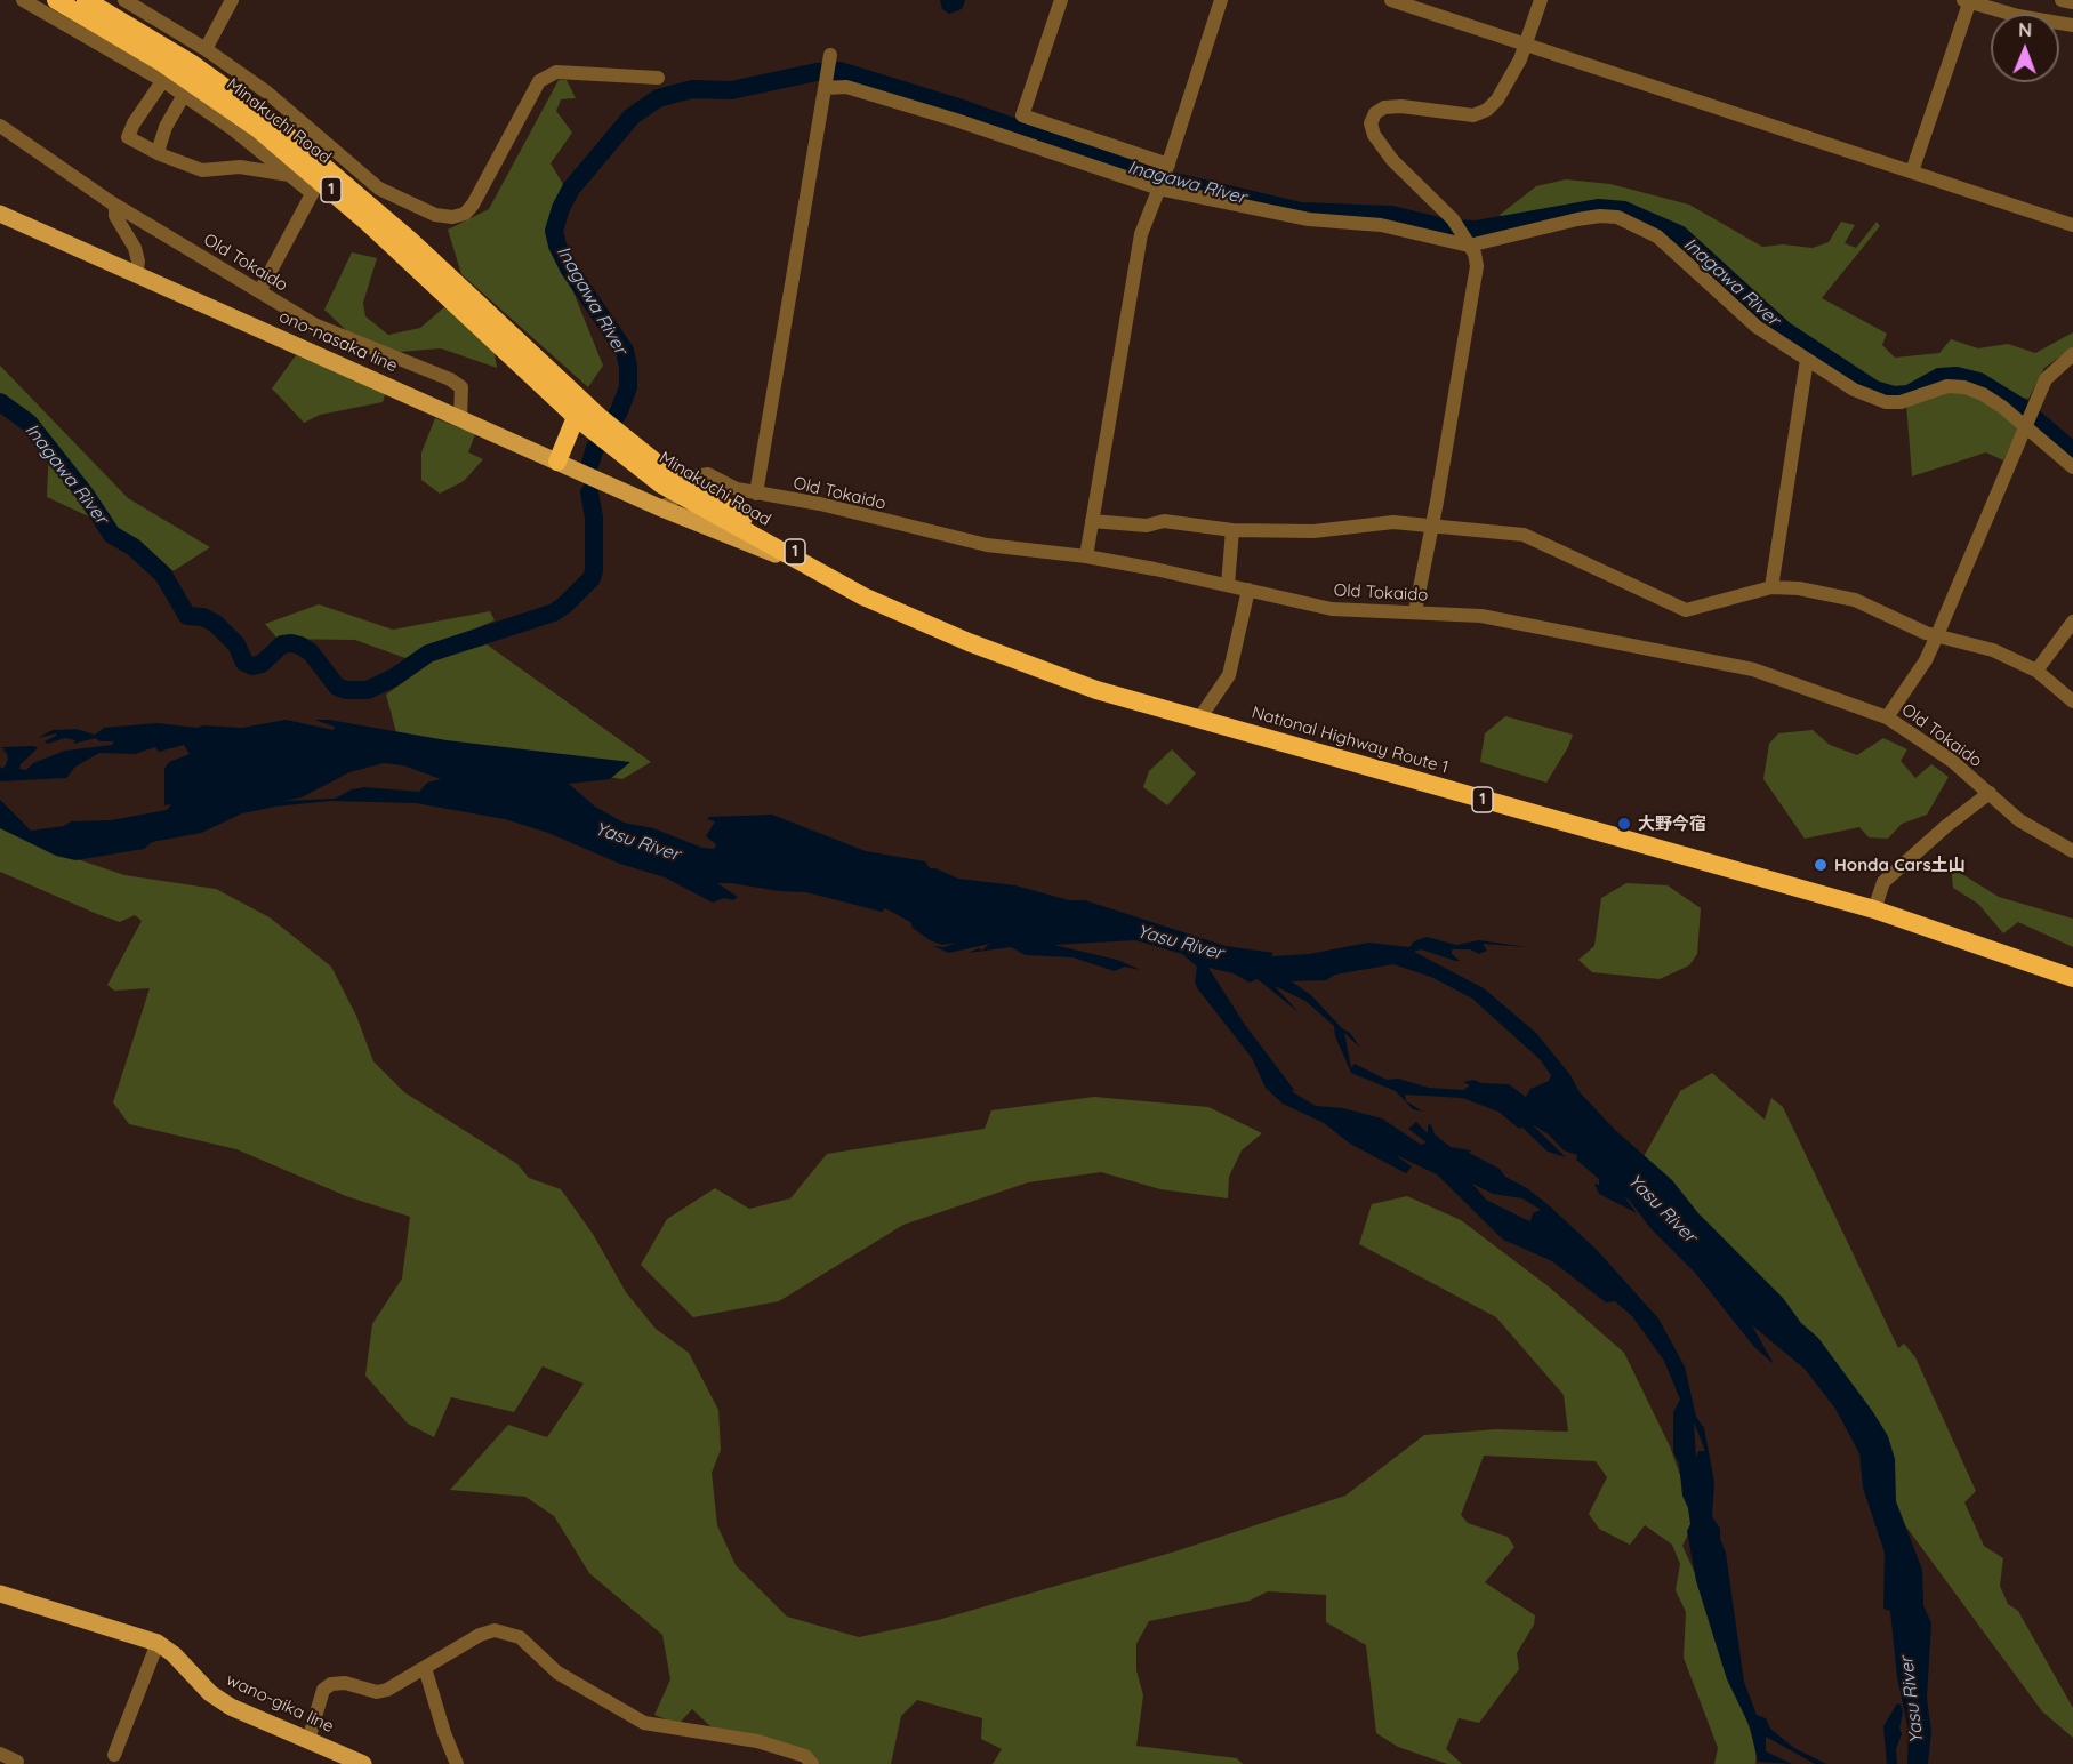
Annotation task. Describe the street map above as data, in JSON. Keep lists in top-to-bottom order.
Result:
{
  "streets": {
    "highway": ["Minakuchi Road", "1", "National Highway Route 1"],
    "main road": ["ono-nasaka line", "wano-gika line"],
    "street": ["Old Tokaido"]
  },
  "crossings": [
    ["Minakuchi Road", "Old Tokaido"],
    ["Minakuchi Road", "ono-nasaka line"],
    ["Minakuchi Road", "National Highway Route 1"],
    ["Old Tokaido", "ono-nasaka line"]
  ],
  "water": ["Inagawa River", "Yasu River"],
  "places": ["大野今宿", "Honda Cars土山"],
  "north": "top"
}
